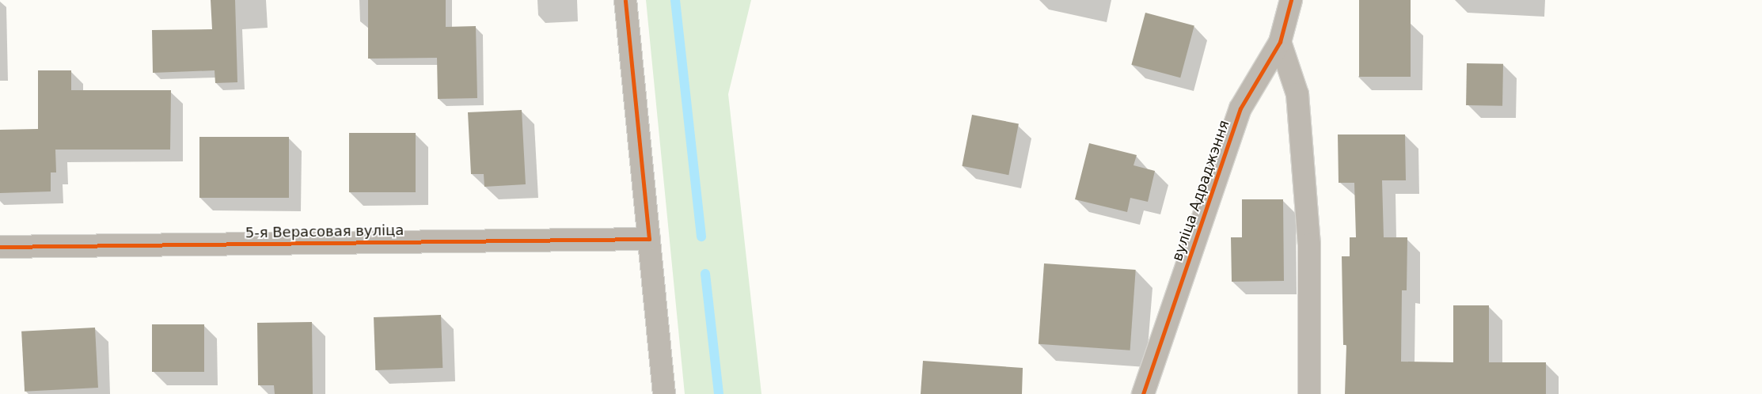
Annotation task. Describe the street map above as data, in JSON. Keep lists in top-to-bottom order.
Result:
{
  "streets": {
    "street": ["вуліца Адраджэння", "5-я Верасовая вуліца"]
  }
}
